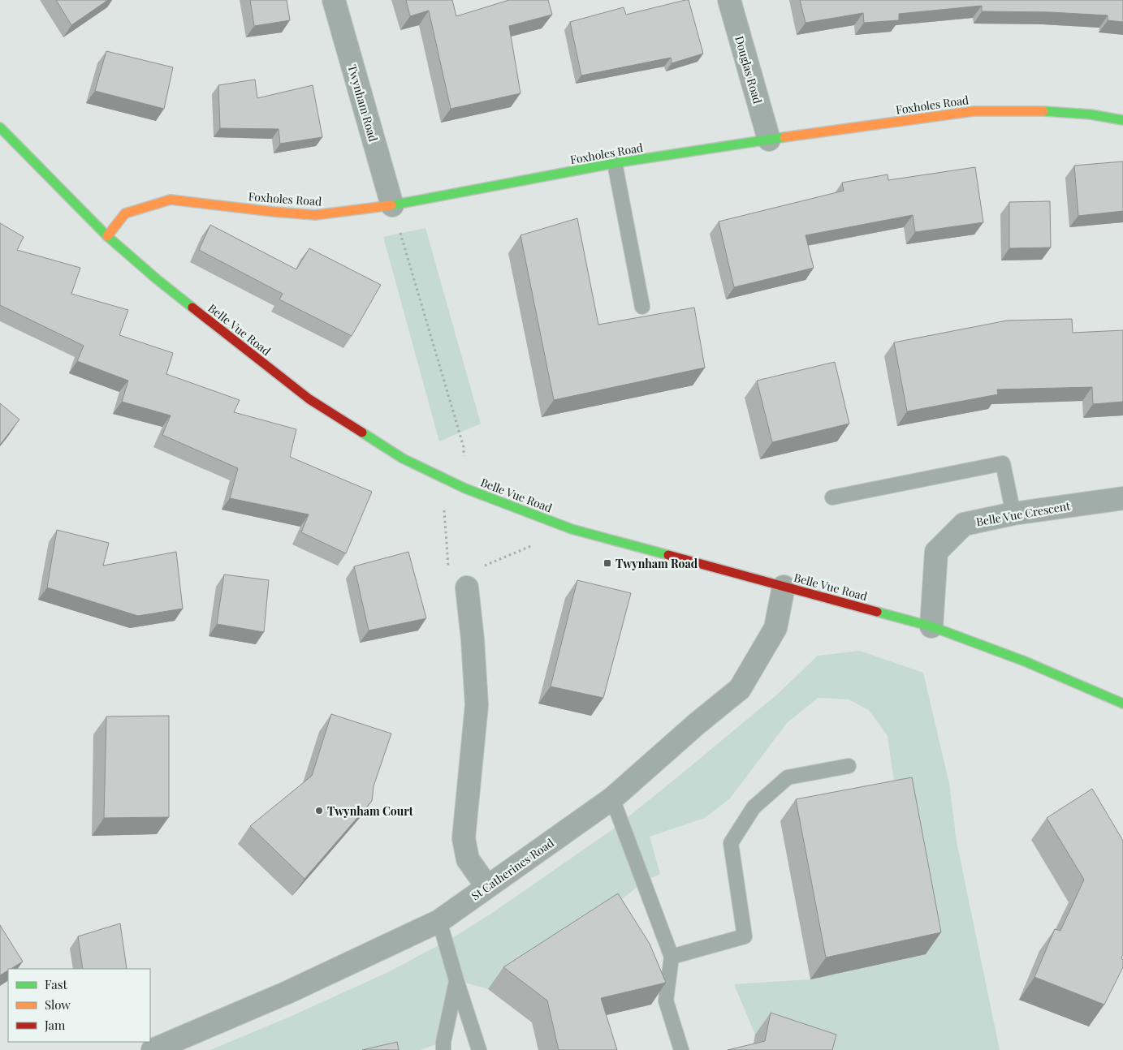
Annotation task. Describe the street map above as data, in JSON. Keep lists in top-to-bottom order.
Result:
{
  "streets": {
    "main road": ["Foxholes Road", "Belle Vue Road"],
    "street": [
      "Douglas Road",
      "Twynham Road",
      "Belle Vue Crescent",
      "St Catherines Road"
    ]
  },
  "crossings": [
    ["Douglas Road", "Foxholes Road"],
    ["Twynham Road", "Foxholes Road"],
    ["Foxholes Road", "Belle Vue Road"],
    ["Belle Vue Road", "Belle Vue Crescent"],
    ["Belle Vue Road", "St Catherines Road"]
  ],
  "places": {
    "transit": ["Twynham Road"],
    "other": ["Twynham Court"]
  },
  "legend": ["Fast", "Slow", "Jam"]
}
